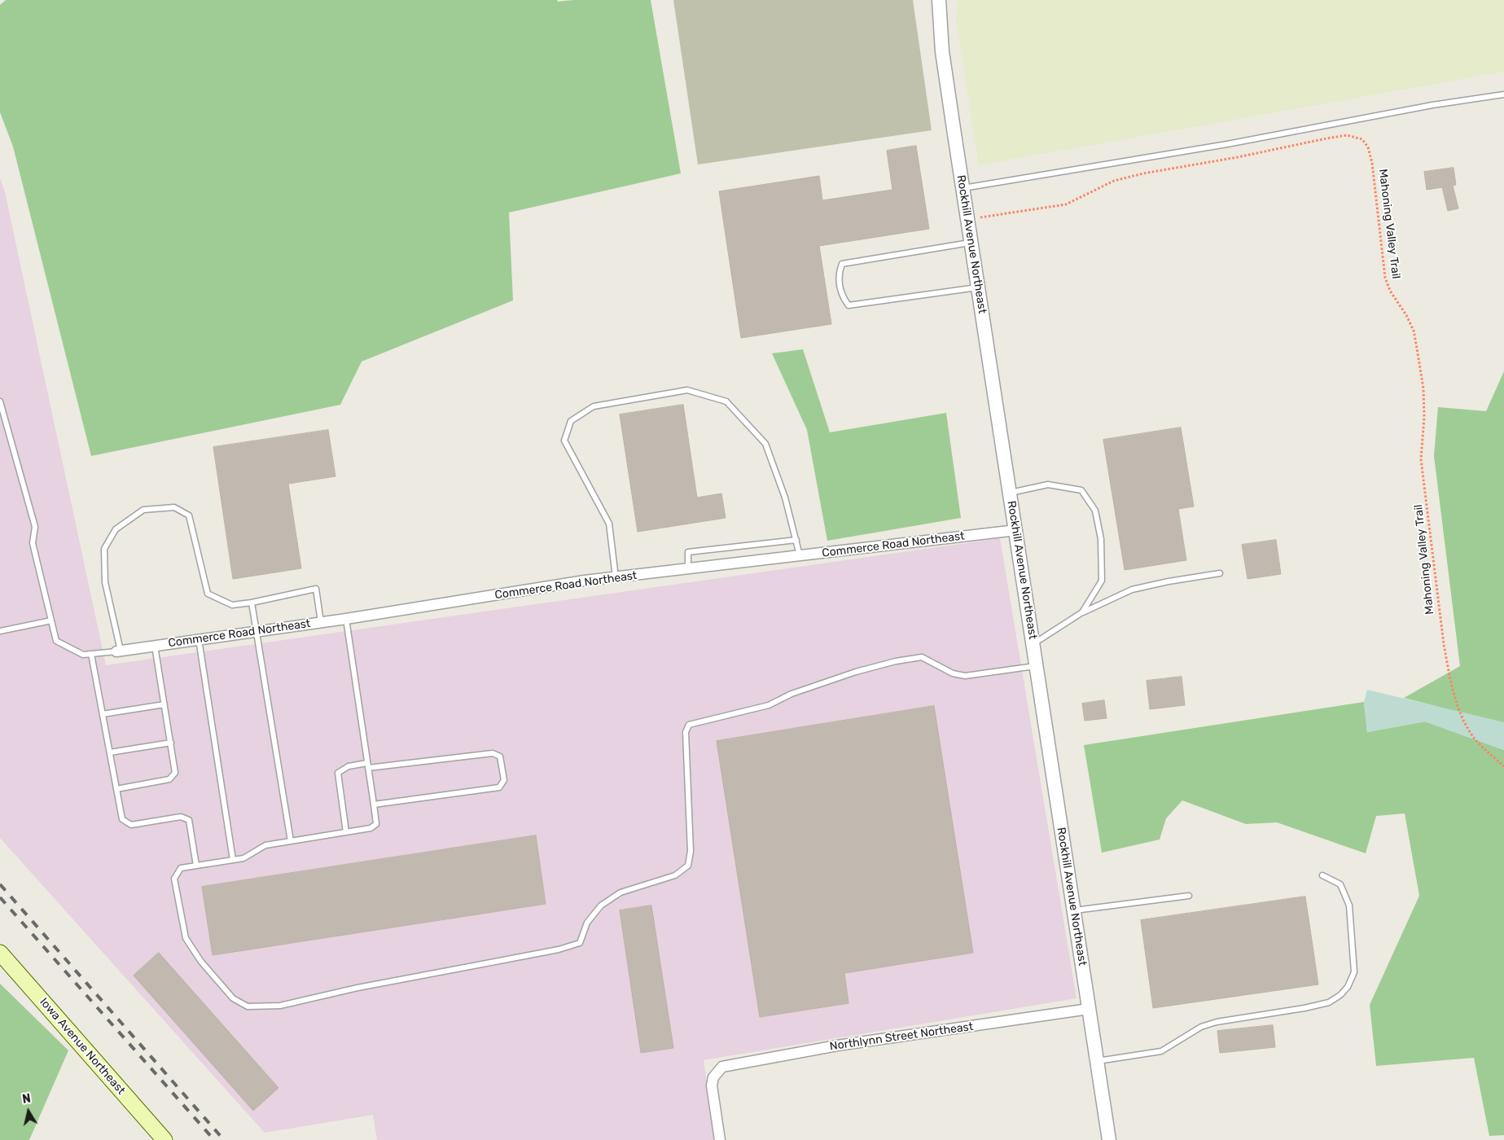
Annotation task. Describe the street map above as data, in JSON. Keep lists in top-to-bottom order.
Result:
{
  "streets": {
    "main road": ["Iowa Avenue Northeast"],
    "street": ["Rockhill Avenue Northeast", "Commerce Road Northeast", "Northlynn Street Northeast"],
    "path": ["Mahoning Valley Trail"]
  },
  "crossings": [
    ["Mahoning Valley Trail", "Rockhill Avenue Northeast"],
    ["Rockhill Avenue Northeast", "Commerce Road Northeast"],
    ["Rockhill Avenue Northeast", "Northlynn Street Northeast"]
  ],
  "north": "top"
}
